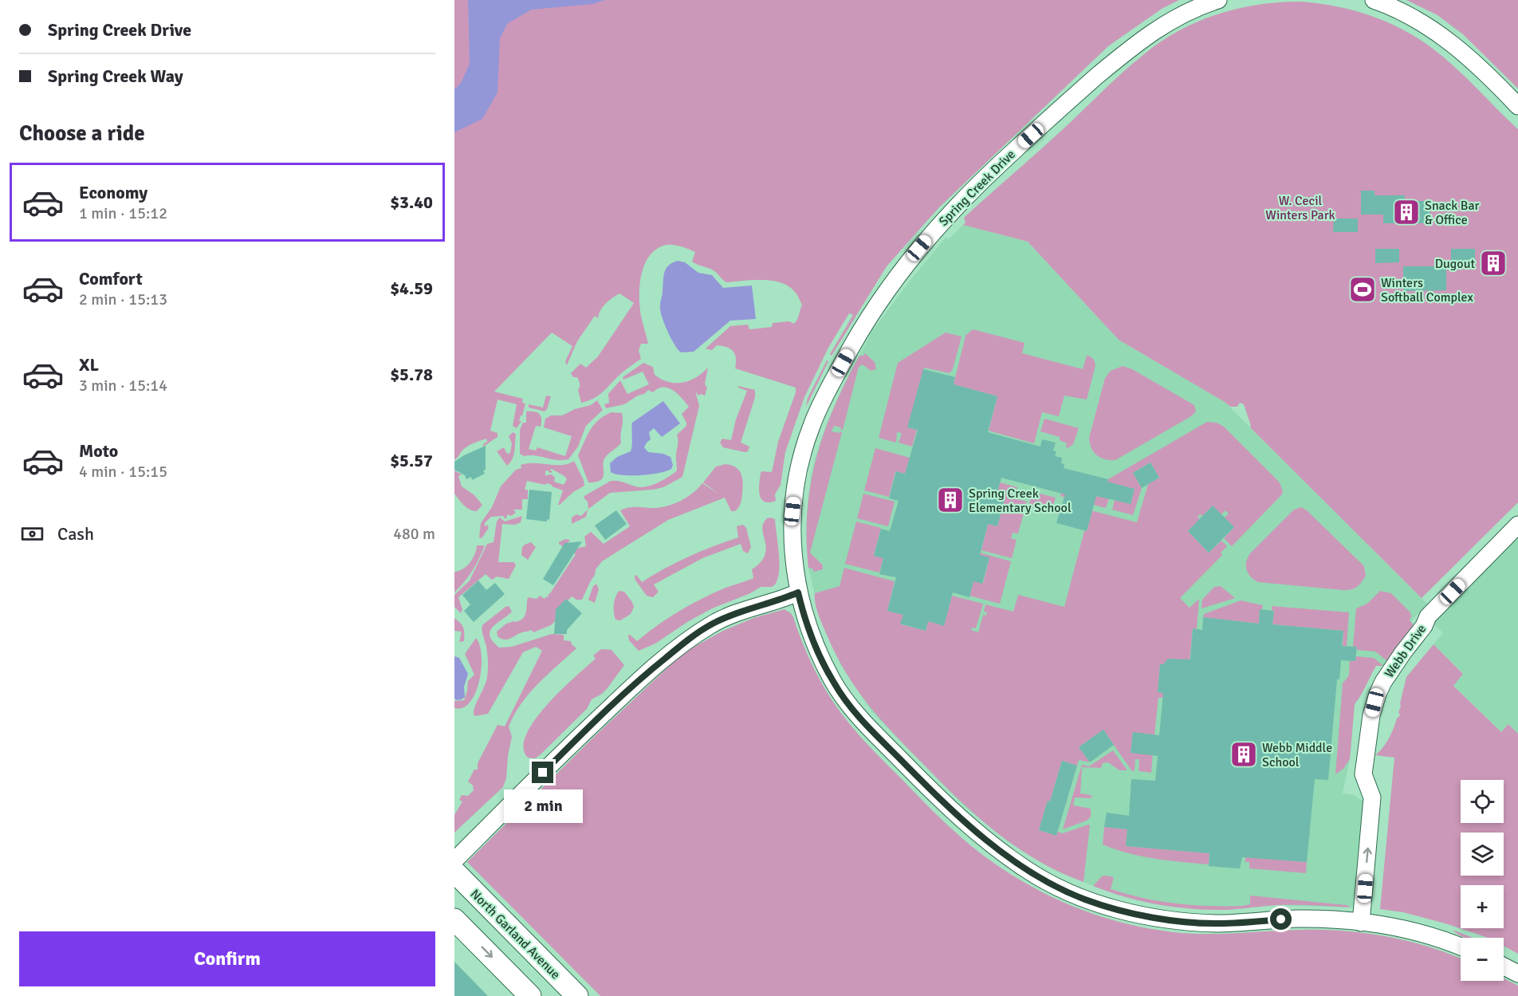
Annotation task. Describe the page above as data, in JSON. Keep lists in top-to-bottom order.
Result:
{
  "streets": {
    "main road": ["North Garland Avenue"],
    "street": ["Spring Creek Drive", "Webb Drive"]
  },
  "crossings": [
    ["Spring Creek Drive", "Webb Drive"]
  ],
  "one_way": ["Webb Drive"],
  "parks": ["W. Cecil Winters Park"],
  "places": {
    "building": [
      "Snack Bar & Office",
      "Dugout",
      "Spring Creek Elementary School",
      "Webb Middle School"
    ],
    "sports": ["Winters Softball Complex"]
  },
  "page": {
    "banner": ["Spring Creek Drive", "Spring Creek Way"],
    "heading": "Choose a ride",
    "list": [
      {
        "name": "Economy",
        "note": "1 min · 15:12",
        "value": "$3.40"
      },
      {
        "name": "Comfort",
        "note": "2 min · 15:13",
        "value": "$4.59"
      },
      {
        "name": "XL",
        "note": "3 min · 15:14",
        "value": "$5.78"
      },
      {
        "name": "Moto",
        "note": "4 min · 15:15",
        "value": "$5.57"
      }
    ],
    "pay": ["Cash", "480 m"],
    "map_buttons": ["+", "−"],
    "bubble": "2 min",
    "buttons": "Confirm"
  }
}
